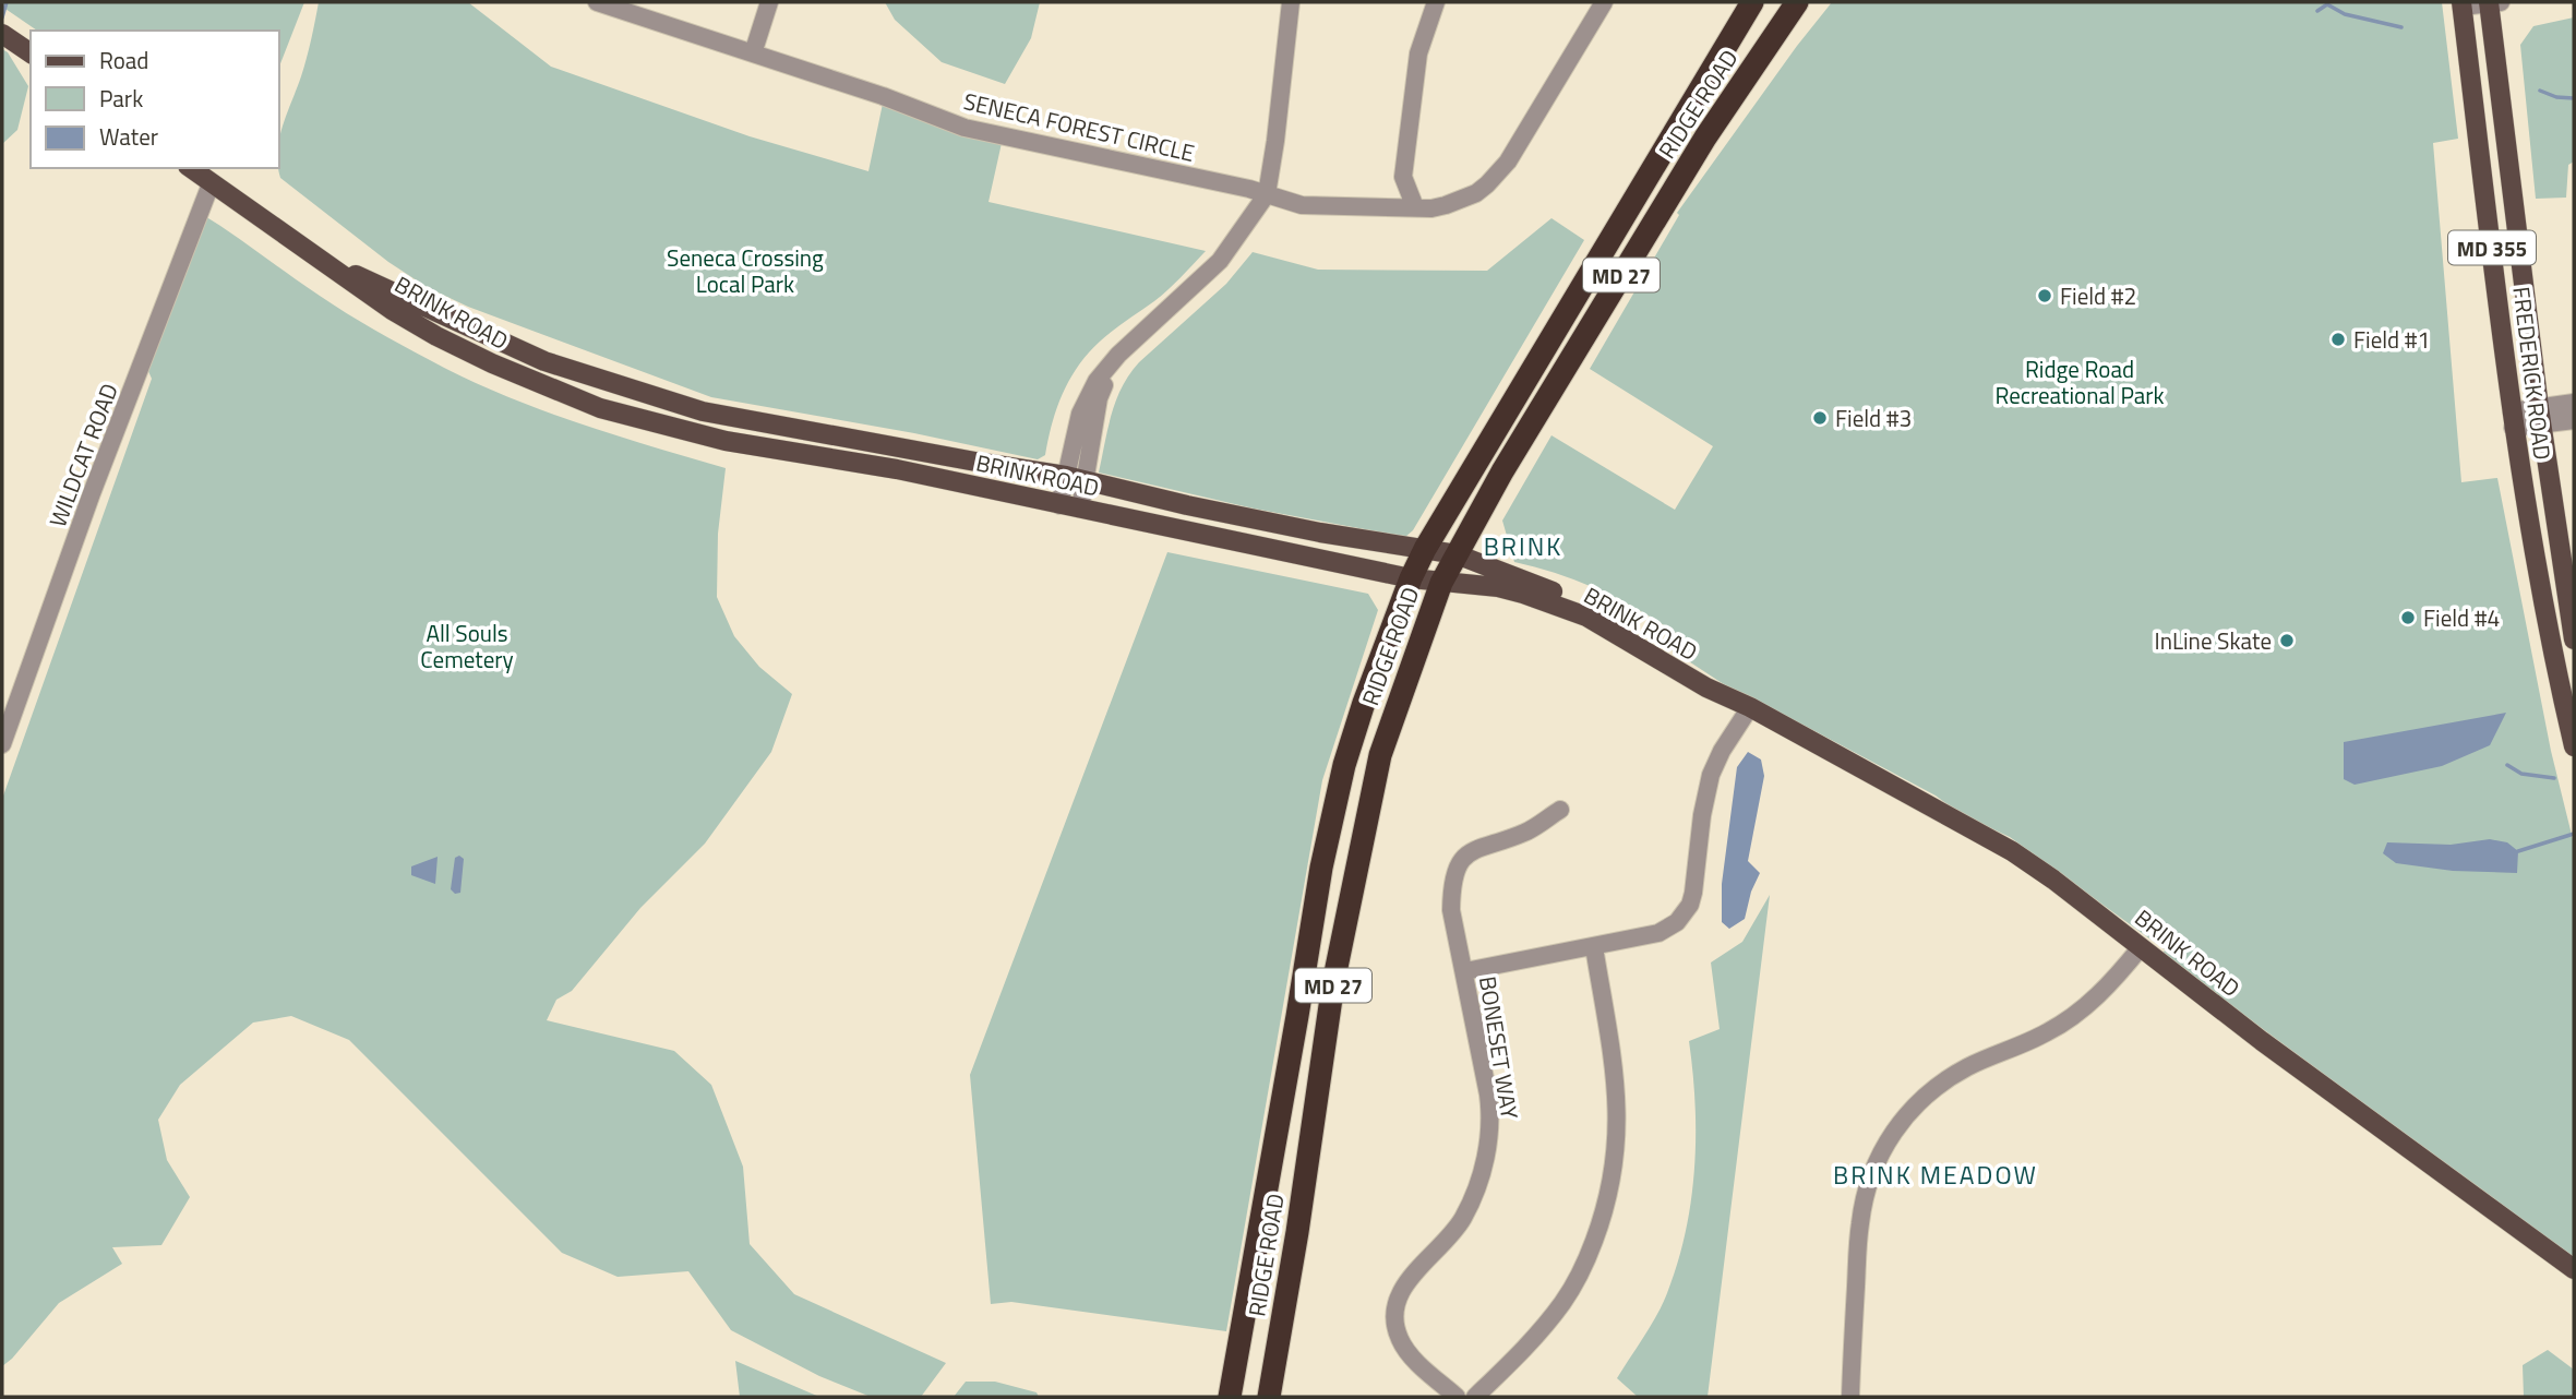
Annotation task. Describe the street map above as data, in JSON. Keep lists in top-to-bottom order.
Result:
{
  "streets": {
    "highway": ["RIDGE ROAD", "MD 27"],
    "main road": ["MD 355", "BRINK ROAD", "FREDERICK ROAD"],
    "street": ["SENECA FOREST CIRCLE", "WILDCAT ROAD", "BONESET WAY"]
  },
  "crossings": [
    ["RIDGE ROAD", "BRINK ROAD"],
    ["BRINK ROAD", "WILDCAT ROAD"]
  ],
  "districts": ["BRINK", "BRINK MEADOW"],
  "parks": ["Seneca Crossing Local Park", "Ridge Road Recreational Park", "All Souls Cemetery"],
  "places": [
    "Field #2",
    "Field #1",
    "Field #3",
    "Field #4",
    "InLine Skate"
  ],
  "legend": ["Road", "Park", "Water"]
}
